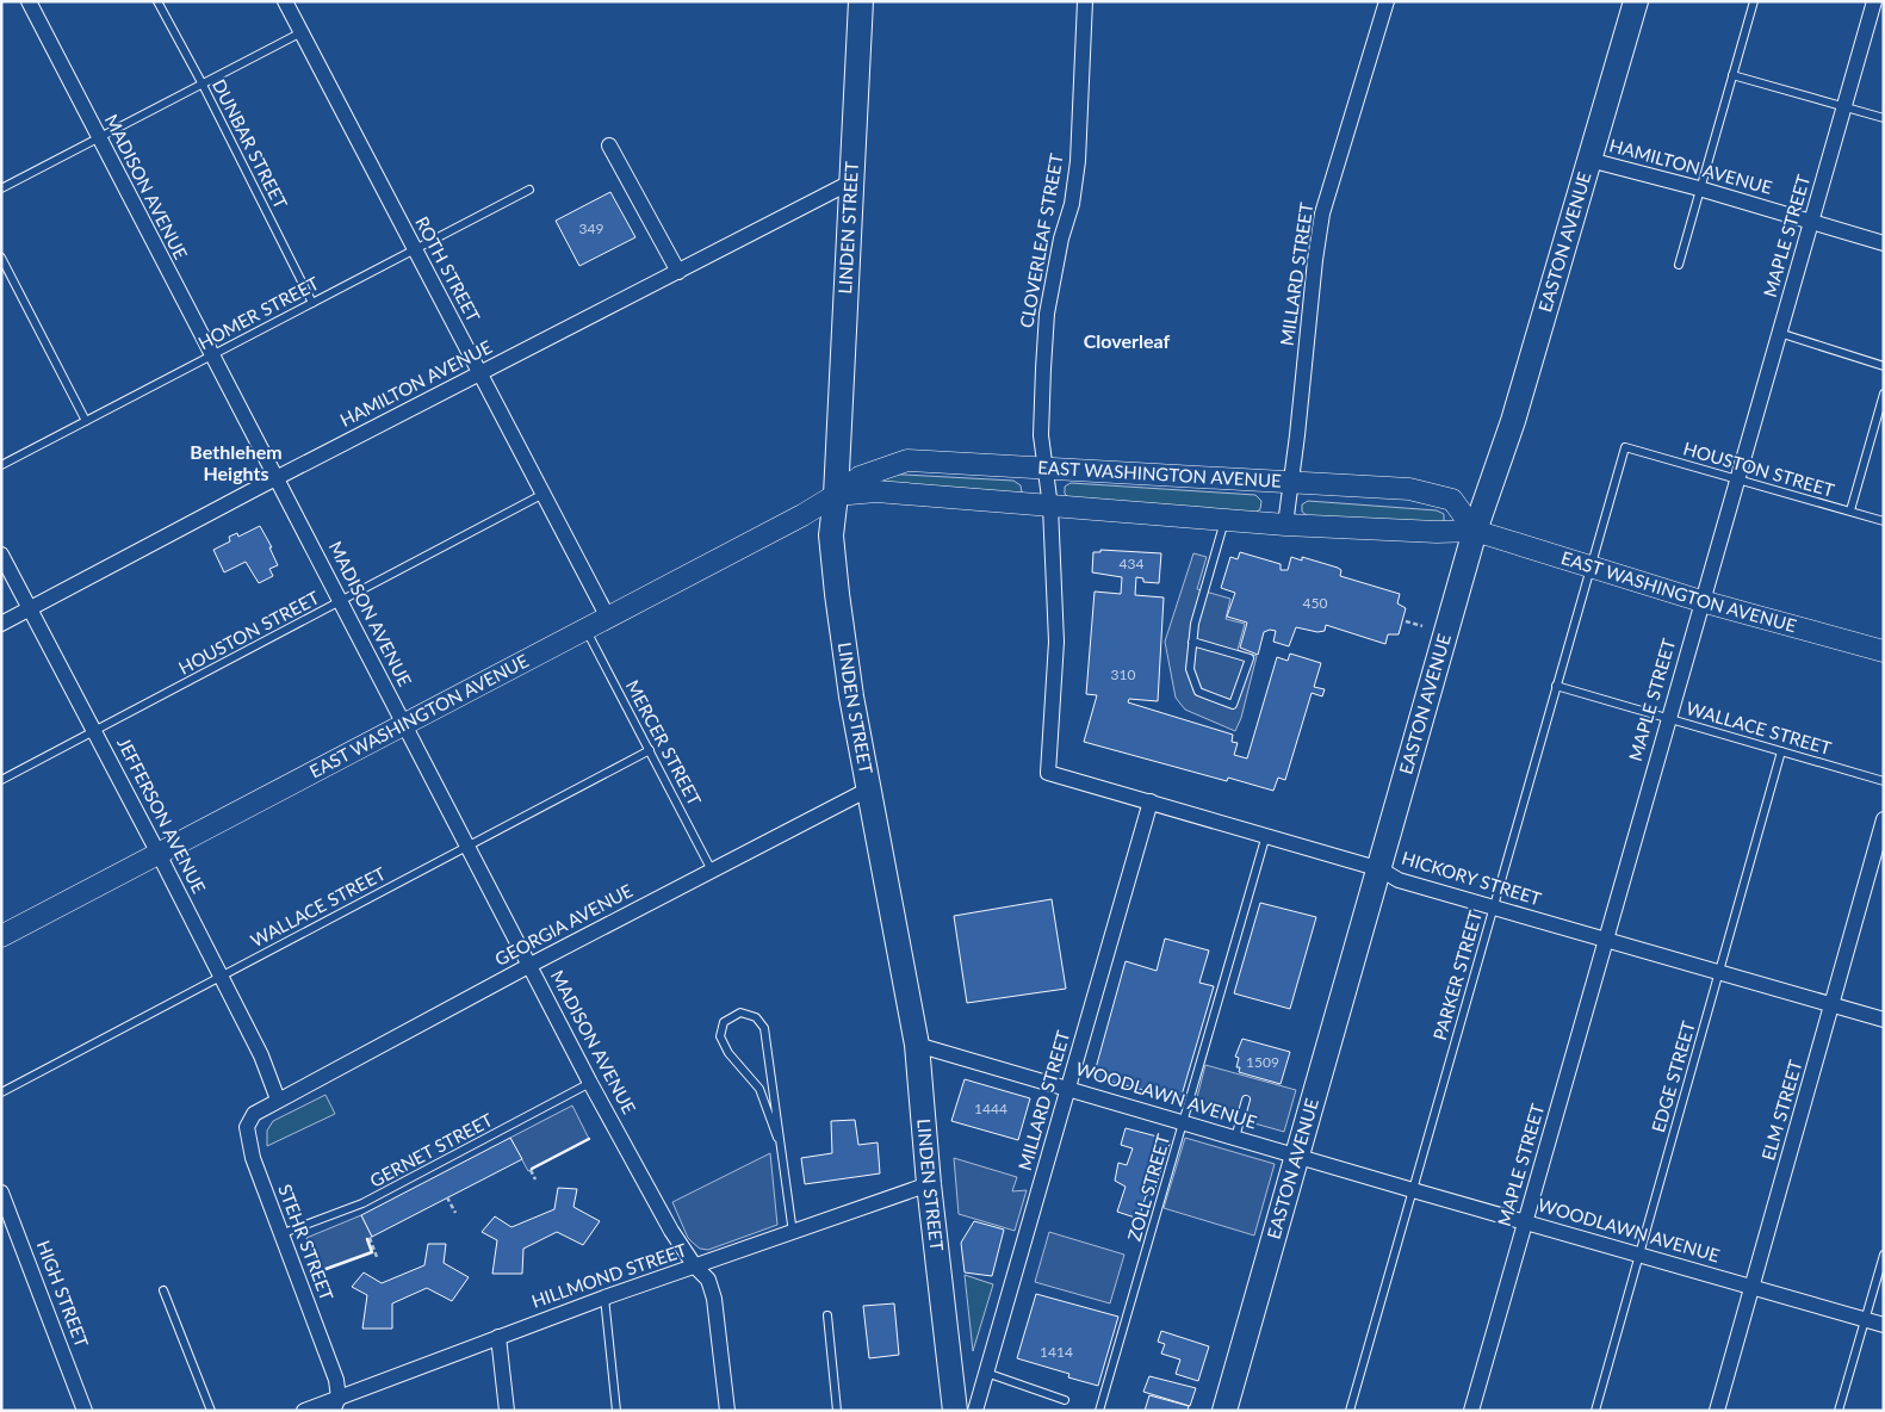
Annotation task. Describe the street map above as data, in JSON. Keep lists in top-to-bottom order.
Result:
{
  "streets": {
    "main road": ["LINDEN STREET", "EASTON AVENUE"],
    "street": [
      "HAMILTON AVENUE",
      "MADISON AVENUE",
      "MAPLE STREET",
      "CLOVERLEAF STREET",
      "ROTH STREET",
      "MILLARD STREET",
      "EAST WASHINGTON AVENUE",
      "JEFFERSON AVENUE",
      "HICKORY STREET",
      "GEORGIA AVENUE",
      "WOODLAWN AVENUE",
      "ELM STREET",
      "STEHR STREET",
      "HILLMOND STREET",
      "HIGH STREET"
    ],
    "lane": [
      "DUNBAR STREET",
      "HOMER STREET",
      "HOUSTON STREET",
      "WALLACE STREET",
      "MERCER STREET",
      "PARKER STREET",
      "EDGE STREET",
      "GERNET STREET",
      "ZOLL STREET"
    ]
  },
  "crossings": [
    ["DUNBAR STREET", "HOMER STREET"],
    ["HAMILTON AVENUE", "MADISON AVENUE"],
    ["HAMILTON AVENUE", "LINDEN STREET"],
    ["HAMILTON AVENUE", "MAPLE STREET"],
    ["HAMILTON AVENUE", "EASTON AVENUE"],
    ["HAMILTON AVENUE", "ROTH STREET"],
    ["HAMILTON AVENUE", "JEFFERSON AVENUE"],
    ["MADISON AVENUE", "HOMER STREET"],
    ["MADISON AVENUE", "HOUSTON STREET"],
    ["MADISON AVENUE", "EAST WASHINGTON AVENUE"],
    ["MADISON AVENUE", "WALLACE STREET"],
    ["MADISON AVENUE", "GEORGIA AVENUE"],
    ["MADISON AVENUE", "GERNET STREET"],
    ["MADISON AVENUE", "HILLMOND STREET"],
    ["LINDEN STREET", "EAST WASHINGTON AVENUE"],
    ["LINDEN STREET", "GEORGIA AVENUE"],
    ["LINDEN STREET", "WOODLAWN AVENUE"],
    ["LINDEN STREET", "HILLMOND STREET"],
    ["MAPLE STREET", "HOUSTON STREET"],
    ["MAPLE STREET", "EAST WASHINGTON AVENUE"],
    ["MAPLE STREET", "WALLACE STREET"],
    ["MAPLE STREET", "HICKORY STREET"],
    ["MAPLE STREET", "WOODLAWN AVENUE"],
    ["CLOVERLEAF STREET", "EAST WASHINGTON AVENUE"],
    ["CLOVERLEAF STREET", "HICKORY STREET"],
    ["EASTON AVENUE", "EAST WASHINGTON AVENUE"],
    ["EASTON AVENUE", "HICKORY STREET"],
    ["EASTON AVENUE", "WOODLAWN AVENUE"],
    ["ROTH STREET", "HOMER STREET"],
    ["ROTH STREET", "HOUSTON STREET"],
    ["ROTH STREET", "EAST WASHINGTON AVENUE"],
    ["MILLARD STREET", "EAST WASHINGTON AVENUE"],
    ["MILLARD STREET", "HICKORY STREET"],
    ["MILLARD STREET", "WOODLAWN AVENUE"],
    ["HOUSTON STREET", "JEFFERSON AVENUE"],
    ["HOUSTON STREET", "PARKER STREET"],
    ["EAST WASHINGTON AVENUE", "MERCER STREET"],
    ["EAST WASHINGTON AVENUE", "JEFFERSON AVENUE"],
    ["EAST WASHINGTON AVENUE", "PARKER STREET"],
    ["WALLACE STREET", "MERCER STREET"],
    ["WALLACE STREET", "JEFFERSON AVENUE"],
    ["WALLACE STREET", "PARKER STREET"],
    ["WALLACE STREET", "EDGE STREET"],
    ["MERCER STREET", "GEORGIA AVENUE"],
    ["JEFFERSON AVENUE", "GEORGIA AVENUE"],
    ["JEFFERSON AVENUE", "STEHR STREET"],
    ["HICKORY STREET", "PARKER STREET"],
    ["HICKORY STREET", "EDGE STREET"],
    ["HICKORY STREET", "ELM STREET"],
    ["HICKORY STREET", "ZOLL STREET"],
    ["GEORGIA AVENUE", "STEHR STREET"],
    ["PARKER STREET", "WOODLAWN AVENUE"],
    ["EDGE STREET", "WOODLAWN AVENUE"],
    ["WOODLAWN AVENUE", "ELM STREET"],
    ["WOODLAWN AVENUE", "ZOLL STREET"],
    ["GERNET STREET", "STEHR STREET"],
    ["STEHR STREET", "HILLMOND STREET"]
  ],
  "districts": ["Cloverleaf", "Bethlehem Heights"],
  "house_numbers": [
    "349",
    "434",
    "450",
    "310",
    "1509",
    "1444",
    "1414"
  ]
}
